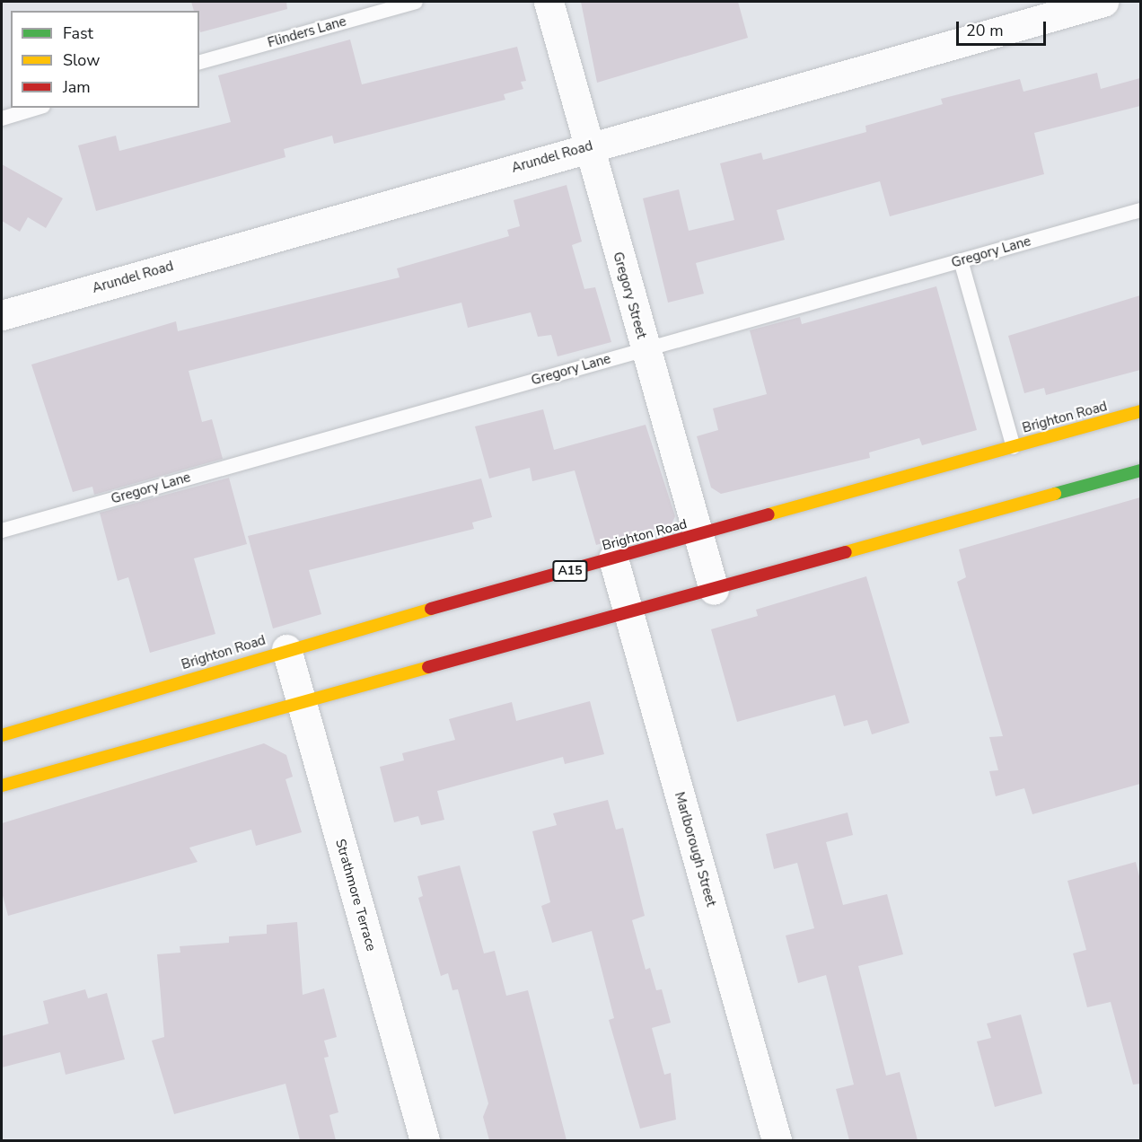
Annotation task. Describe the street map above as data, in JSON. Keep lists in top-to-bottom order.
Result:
{
  "streets": {
    "main road": ["Brighton Road", "A15"],
    "street": [
      "Arundel Road",
      "Gregory Street",
      "Marlborough Street",
      "Strathmore Terrace"
    ],
    "lane": ["Flinders Lane", "Gregory Lane"]
  },
  "crossings": [
    ["Arundel Road", "Gregory Street"],
    ["Gregory Lane", "Gregory Street"],
    ["Gregory Street", "Brighton Road"],
    ["Brighton Road", "Marlborough Street"],
    ["Brighton Road", "Strathmore Terrace"]
  ],
  "legend": ["Fast", "Slow", "Jam"],
  "scale_bar": "20 m"
}
